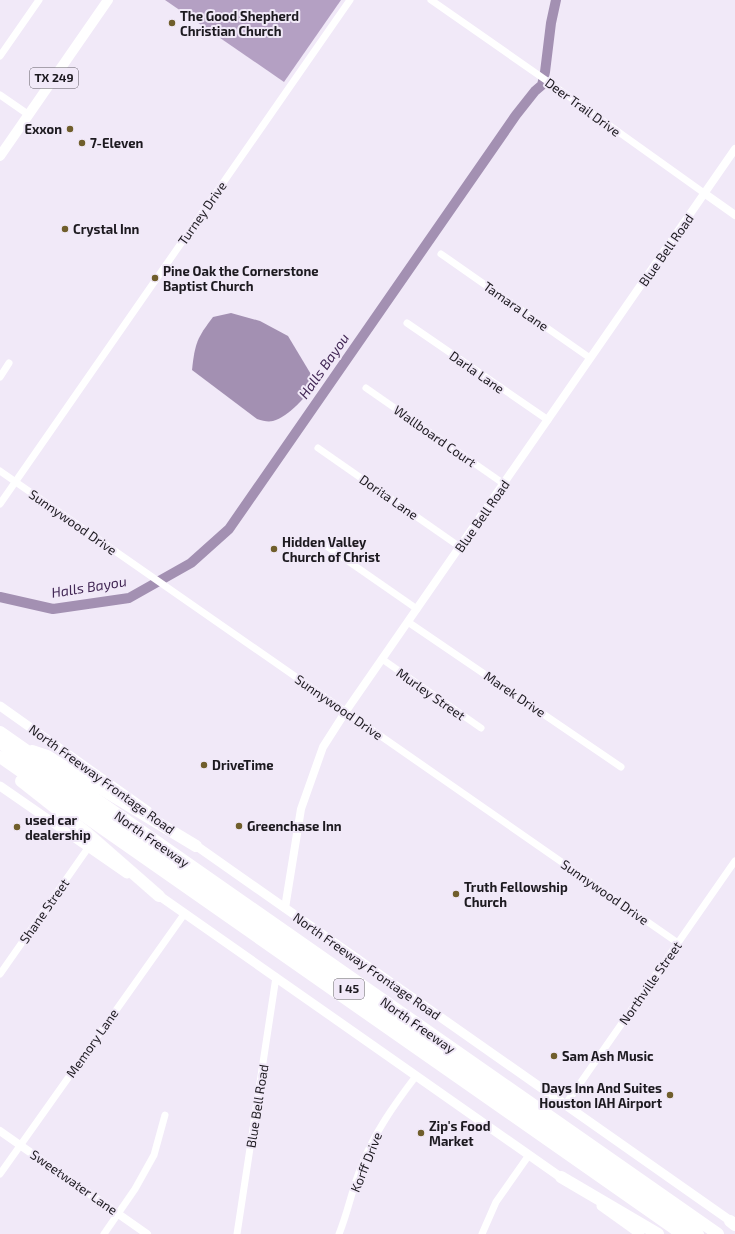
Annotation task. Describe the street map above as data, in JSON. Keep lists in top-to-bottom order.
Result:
{
  "streets": {
    "highway": ["North Freeway", "I 45"],
    "main road": ["TX 249", "North Freeway Frontage Road"],
    "street": [
      "Deer Trail Drive",
      "Turney Drive",
      "Blue Bell Road",
      "Tamara Lane",
      "Darla Lane",
      "Wallboard Court",
      "Dorita Lane",
      "Sunnywood Drive",
      "Murley Street",
      "Marek Drive",
      "Shane Street",
      "Northville Street",
      "Memory Lane",
      "Korff Drive",
      "Sweetwater Lane"
    ]
  },
  "crossings": [
    ["Deer Trail Drive", "Blue Bell Road"],
    ["Turney Drive", "Sunnywood Drive"],
    ["Blue Bell Road", "Tamara Lane"],
    ["Blue Bell Road", "Darla Lane"],
    ["Blue Bell Road", "Wallboard Court"],
    ["Blue Bell Road", "Dorita Lane"],
    ["Blue Bell Road", "Sunnywood Drive"],
    ["Blue Bell Road", "Murley Street"],
    ["Blue Bell Road", "Marek Drive"],
    ["Blue Bell Road", "North Freeway Frontage Road"],
    ["Sunnywood Drive", "Northville Street"],
    ["North Freeway Frontage Road", "Northville Street"],
    ["Memory Lane", "Sweetwater Lane"]
  ],
  "water": ["Halls Bayou"],
  "places": [
    "The Good Shepherd Christian Church",
    "Exxon",
    "7-Eleven",
    "Crystal Inn",
    "Pine Oak the Cornerstone Baptist Church",
    "Hidden Valley Church of Christ",
    "DriveTime",
    "Greenchase Inn",
    "used car dealership",
    "Truth Fellowship Church",
    "Sam Ash Music",
    "Days Inn And Suites Houston IAH Airport",
    "Zip's Food Market"
  ]
}
